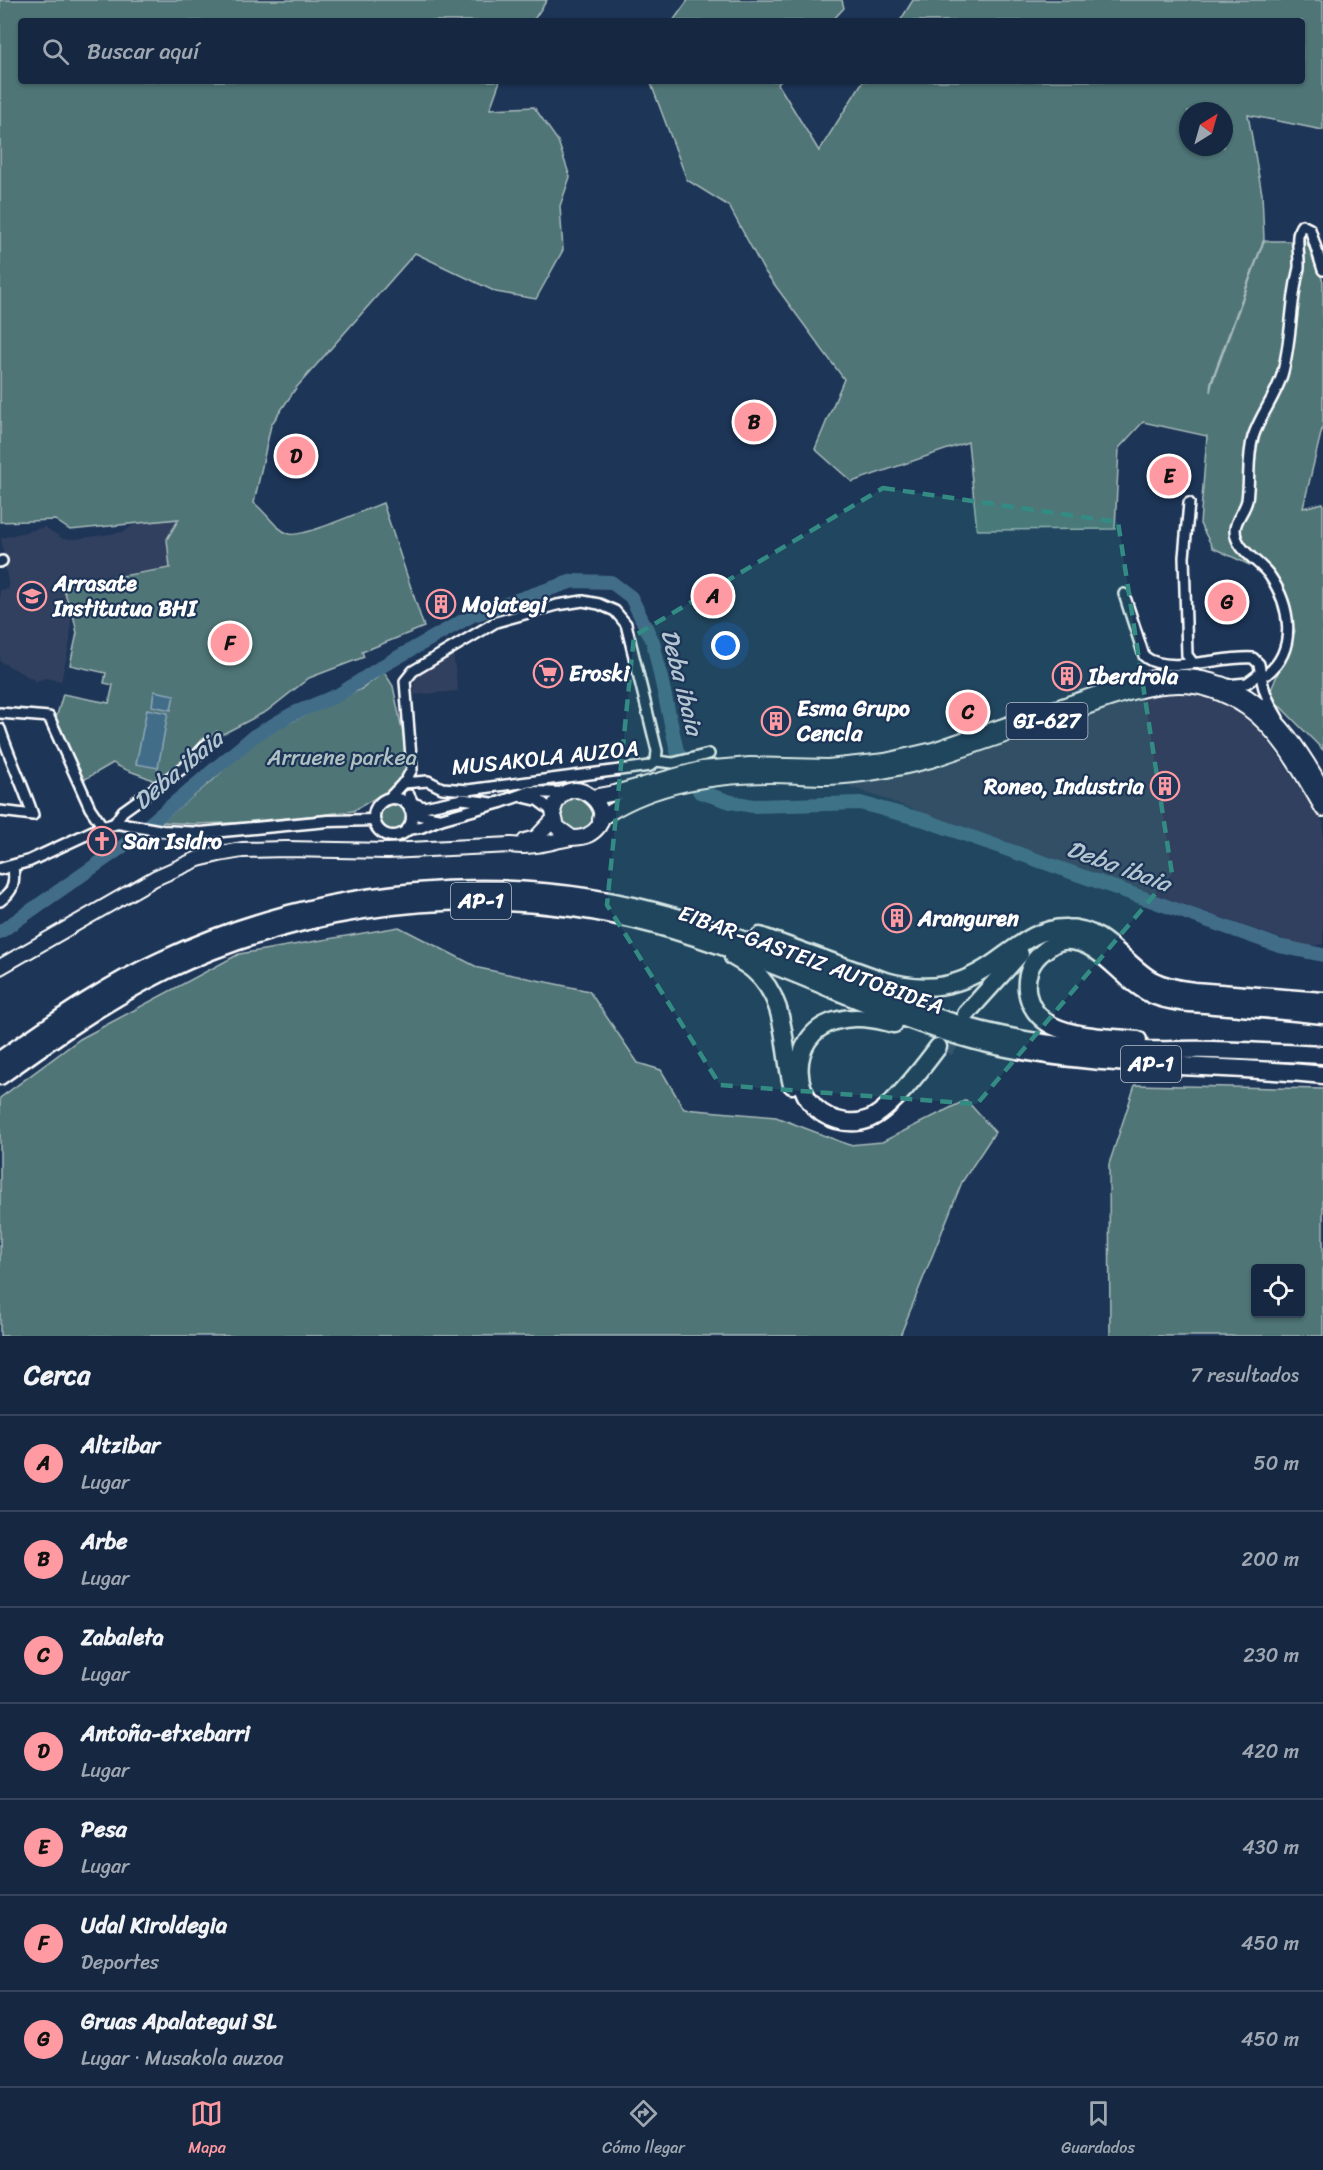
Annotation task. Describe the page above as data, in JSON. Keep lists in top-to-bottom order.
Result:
{
  "streets": {
    "highway": ["AP-1", "EIBAR-GASTEIZ AUTOBIDEA"],
    "main road": ["GI-627"],
    "street": ["MUSAKOLA AUZOA"]
  },
  "crossings": [
    ["GI-627", "MUSAKOLA AUZOA"]
  ],
  "water": ["Deba ibaia"],
  "parks": ["Arruene parkea"],
  "places": {
    "school or university": ["Arrasate Institutua BHI"],
    "building": [
      "Mojategi",
      "Iberdrola",
      "Esma Grupo Cencla",
      "Roneo, Industria",
      "Aranguren"
    ],
    "supermarket": ["Eroski"],
    "church": ["San Isidro"]
  },
  "north": "top right",
  "page": {
    "search": "Buscar aquí",
    "pins": [
      "B",
      "D",
      "E",
      "A",
      "G",
      "F",
      "C"
    ],
    "heading": ["Cerca", "7 resultados"],
    "list": [
      {
        "mark": "A",
        "name": "Altzibar",
        "note": "Lugar",
        "value": "50 m"
      },
      {
        "mark": "B",
        "name": "Arbe",
        "note": "Lugar",
        "value": "200 m"
      },
      {
        "mark": "C",
        "name": "Zabaleta",
        "note": "Lugar",
        "value": "230 m"
      },
      {
        "mark": "D",
        "name": "Antoña-etxebarri",
        "note": "Lugar",
        "value": "420 m"
      },
      {
        "mark": "E",
        "name": "Pesa",
        "note": "Lugar",
        "value": "430 m"
      },
      {
        "mark": "F",
        "name": "Udal Kiroldegia",
        "note": "Deportes",
        "value": "450 m"
      },
      {
        "mark": "G",
        "name": "Gruas Apalategui SL",
        "note": "Lugar · Musakola auzoa",
        "value": "450 m"
      }
    ],
    "nav": ["Mapa", "Cómo llegar", "Guardados"]
  }
}
